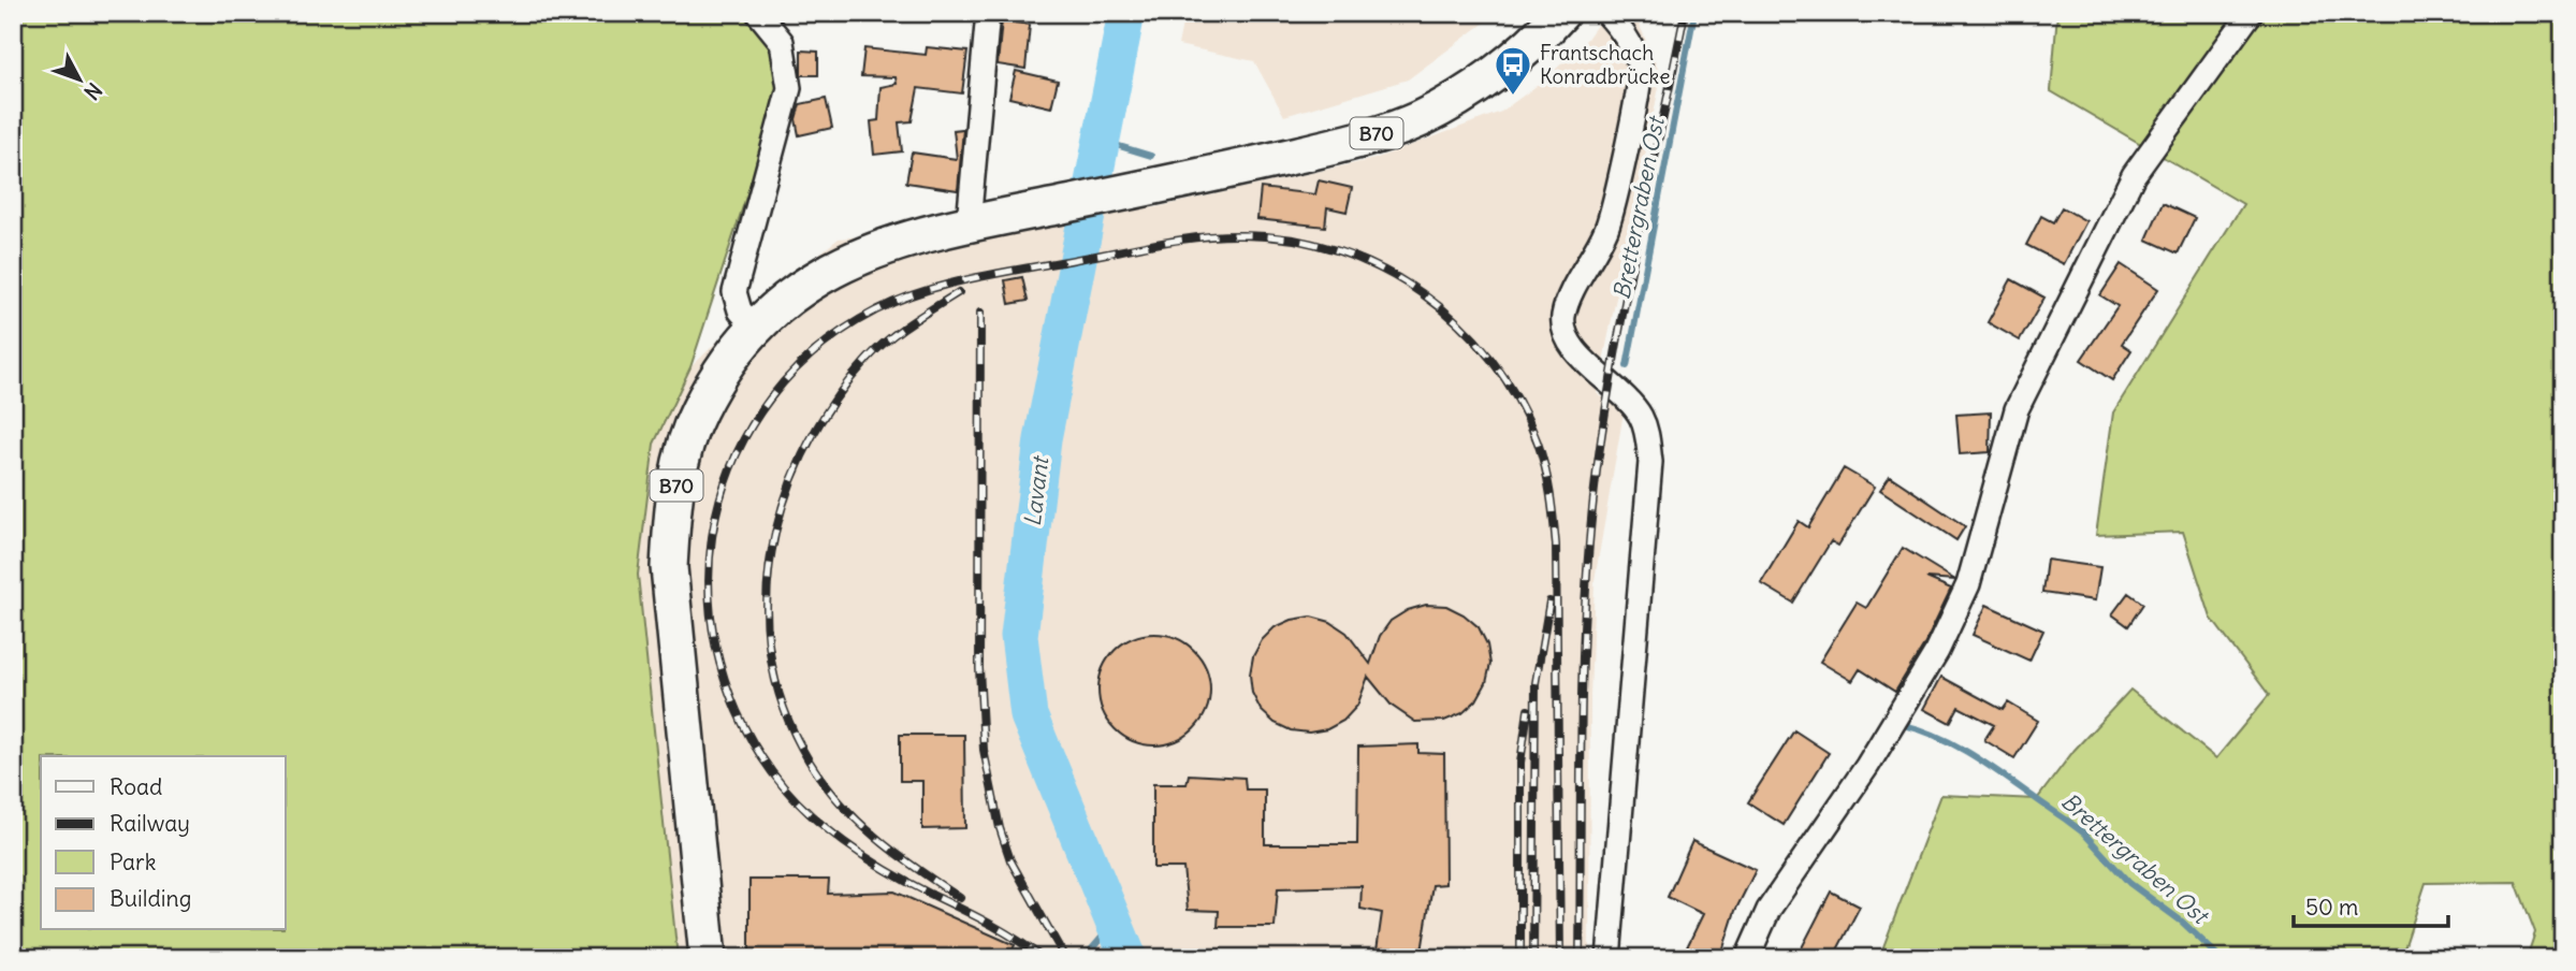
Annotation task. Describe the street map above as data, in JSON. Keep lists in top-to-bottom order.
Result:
{
  "streets": {
    "main road": ["B70"]
  },
  "water": ["Brettergraben Ost", "Lavant"],
  "places": {
    "bus stop": ["Frantschach Konradbrücke"]
  },
  "legend": [
    "Road",
    "Railway",
    "Park",
    "Building"
  ],
  "scale_bar": "50 m",
  "north": "bottom right"
}
